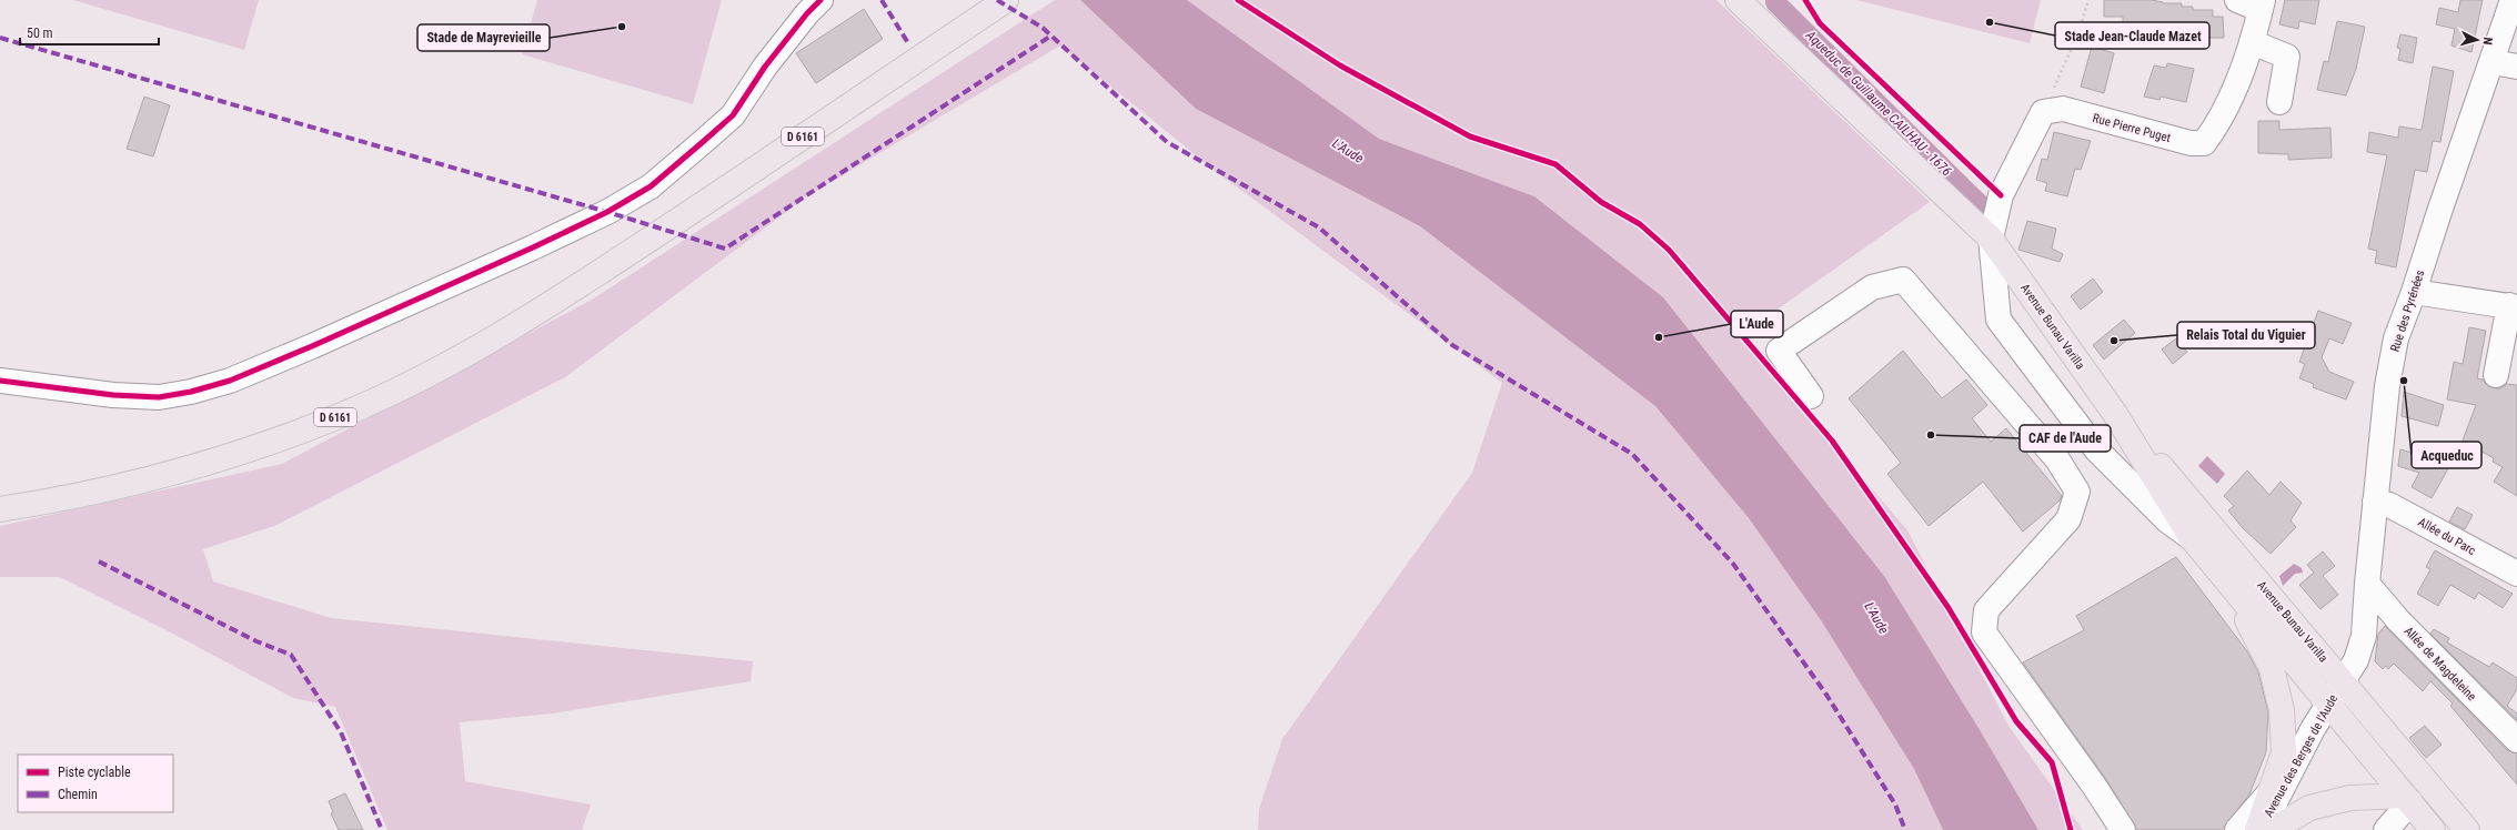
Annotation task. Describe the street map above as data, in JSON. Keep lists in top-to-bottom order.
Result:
{
  "streets": {
    "main road": ["D 6161", "Avenue Bunau Varilla"],
    "street": [
      "Rue Pierre Puget",
      "Rue des Pyrénées",
      "Allée du Parc",
      "Allée de Magdeleine",
      "Avenue des Berges de l'Aude"
    ]
  },
  "crossings": [
    ["Rue des Pyrénées", "Avenue Bunau Varilla"],
    ["Rue des Pyrénées", "Allée du Parc"],
    ["Rue des Pyrénées", "Allée de Magdeleine"],
    ["Rue des Pyrénées", "Avenue des Berges de l'Aude"],
    ["Avenue Bunau Varilla", "Avenue des Berges de l'Aude"]
  ],
  "water": ["Aqueduc de Guillaume CAILHAU - 1676", "L'Aude"],
  "places": [
    "Stade Jean-Claude Mazet",
    "Stade de Mayrevieille",
    "L'Aude",
    "Relais Total du Viguier",
    "Acqueduc",
    "CAF de l'Aude"
  ],
  "legend": ["Piste cyclable", "Chemin"],
  "scale_bar": "50 m",
  "north": "right"
}
